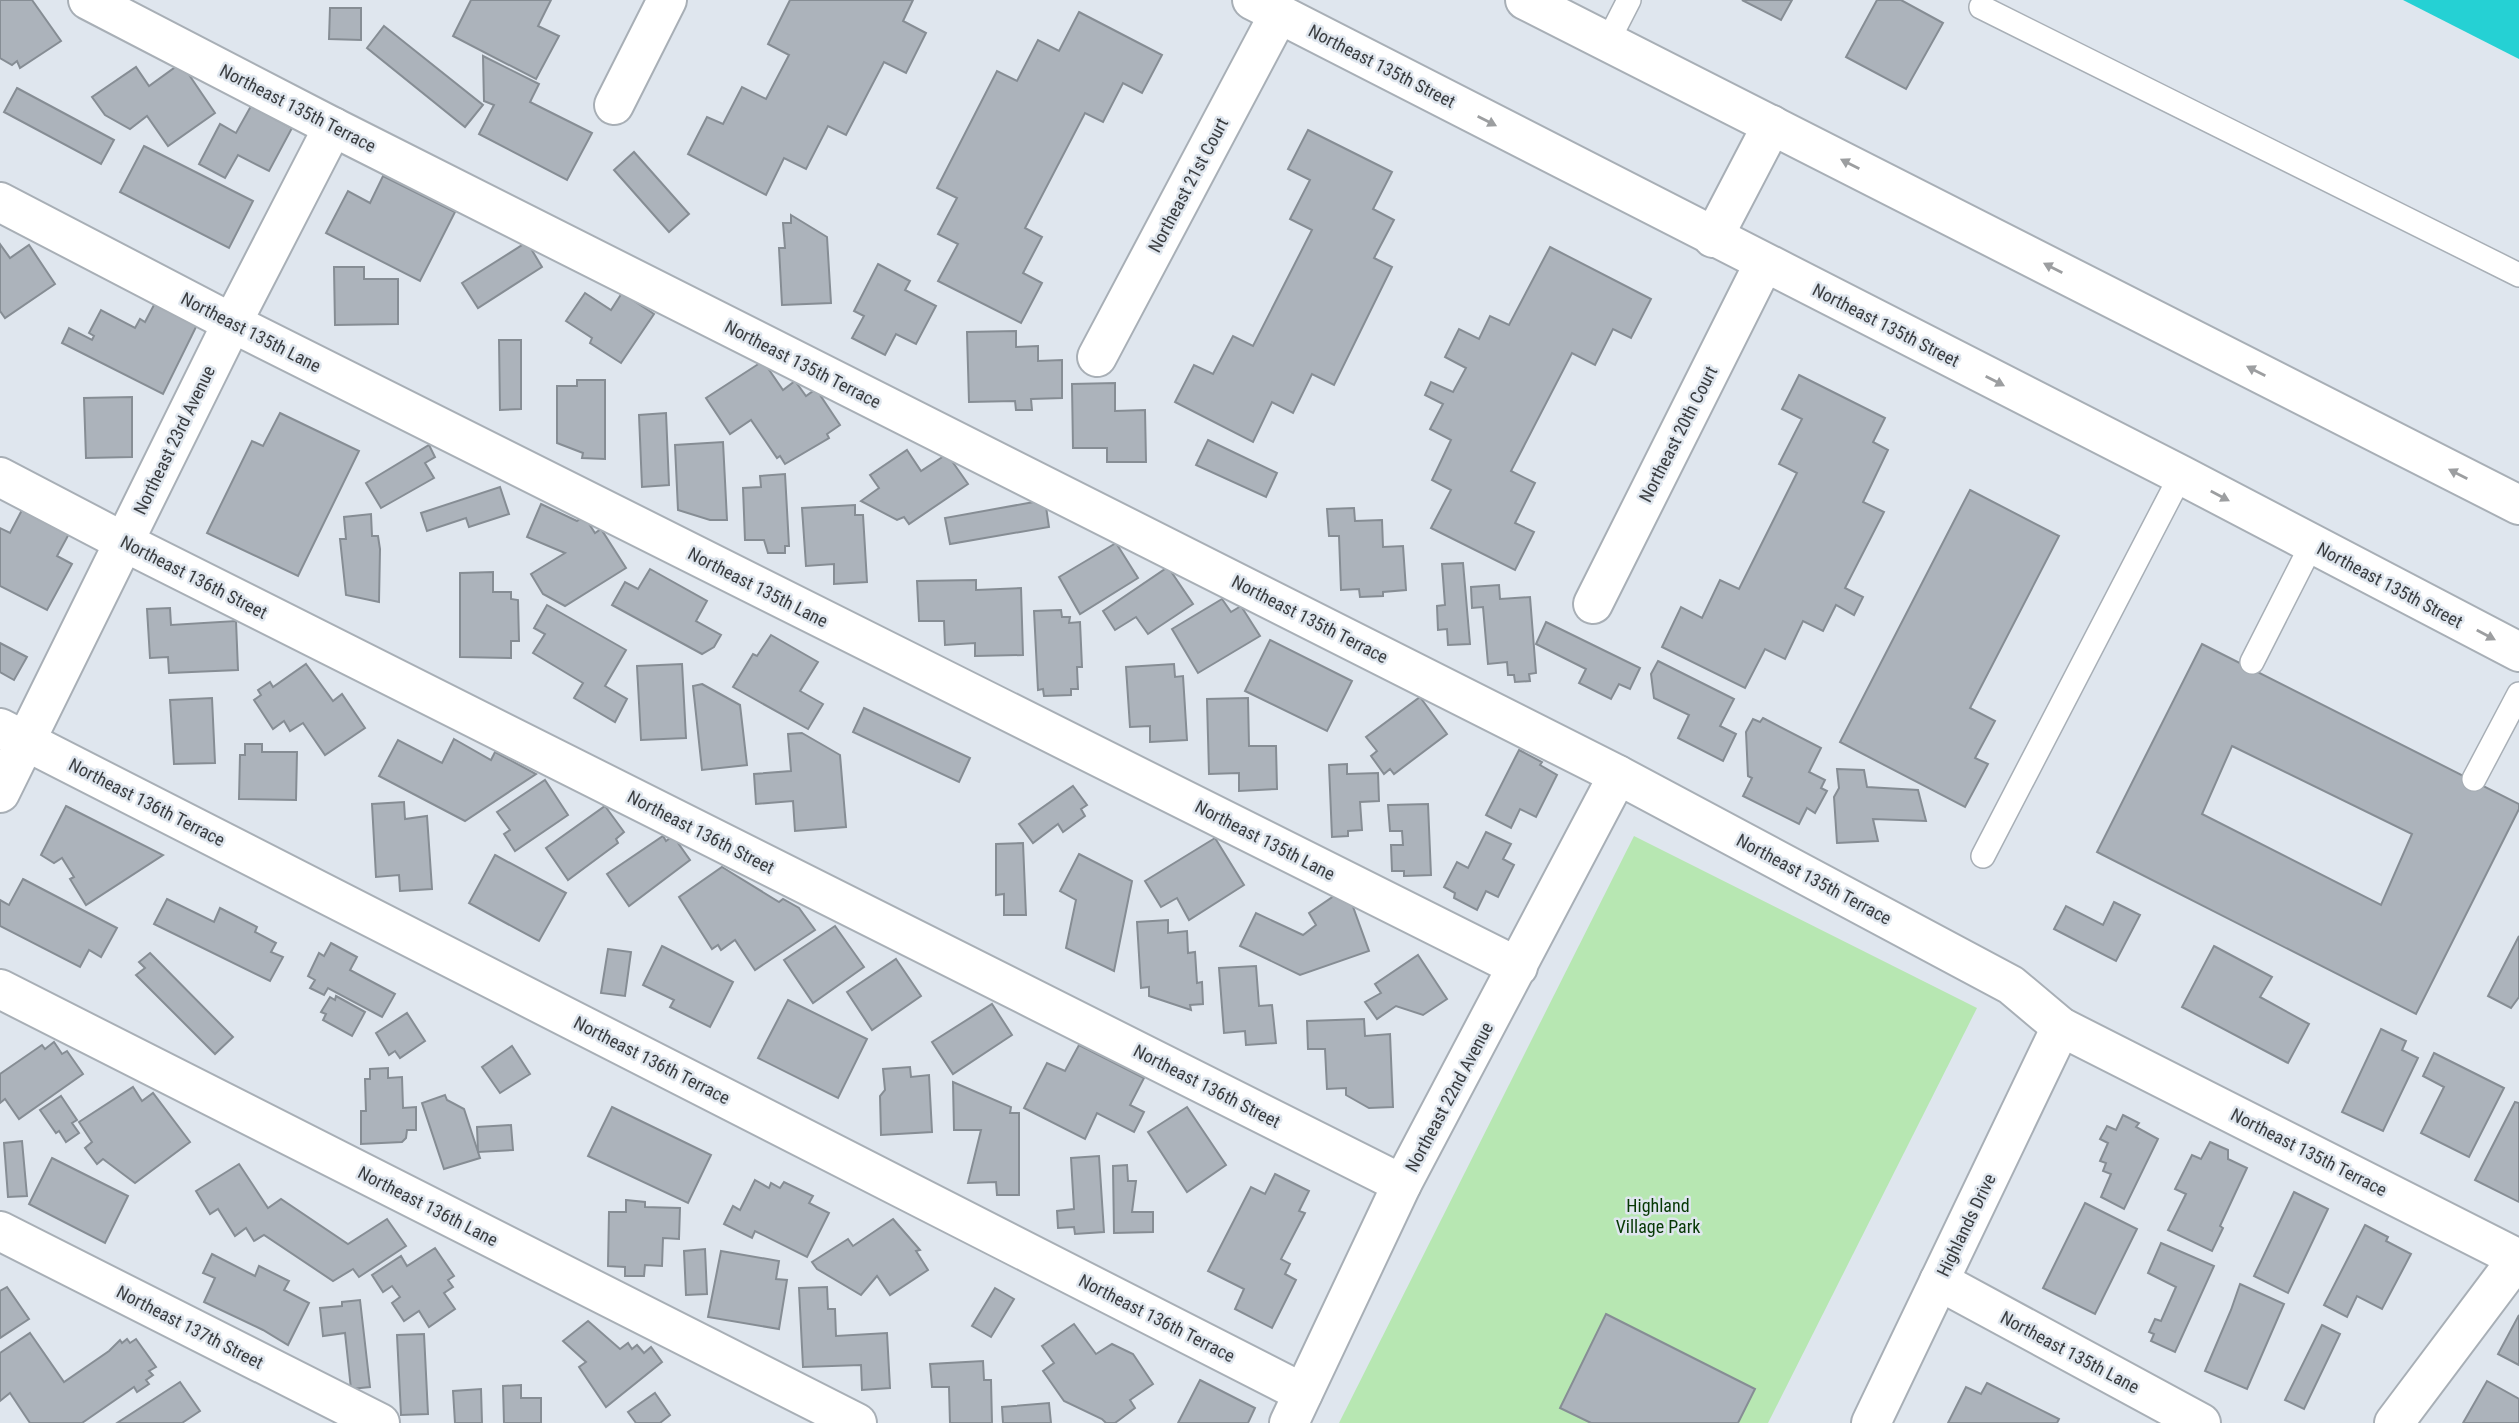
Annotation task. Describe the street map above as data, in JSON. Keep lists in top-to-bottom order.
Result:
{
  "streets": {
    "street": [
      "Northeast 135th Street",
      "Northeast 135th Terrace",
      "Northeast 21st Court",
      "Northeast 135th Lane",
      "Northeast 20th Court",
      "Northeast 23rd Avenue",
      "Northeast 136th Street",
      "Northeast 136th Terrace",
      "Northeast 22nd Avenue",
      "Northeast 136th Lane",
      "Highlands Drive",
      "Northeast 137th Street"
    ]
  },
  "crossings": [
    ["Northeast 135th Street", "Northeast 21st Court"],
    ["Northeast 135th Street", "Northeast 20th Court"],
    ["Northeast 135th Terrace", "Northeast 23rd Avenue"],
    ["Northeast 135th Terrace", "Northeast 22nd Avenue"],
    ["Northeast 135th Terrace", "Highlands Drive"],
    ["Northeast 135th Lane", "Northeast 23rd Avenue"],
    ["Northeast 135th Lane", "Northeast 22nd Avenue"],
    ["Northeast 135th Lane", "Highlands Drive"],
    ["Northeast 23rd Avenue", "Northeast 136th Street"],
    ["Northeast 23rd Avenue", "Northeast 136th Terrace"],
    ["Northeast 136th Street", "Northeast 22nd Avenue"],
    ["Northeast 136th Terrace", "Northeast 22nd Avenue"]
  ],
  "parks": ["Highland Village Park"]
}
